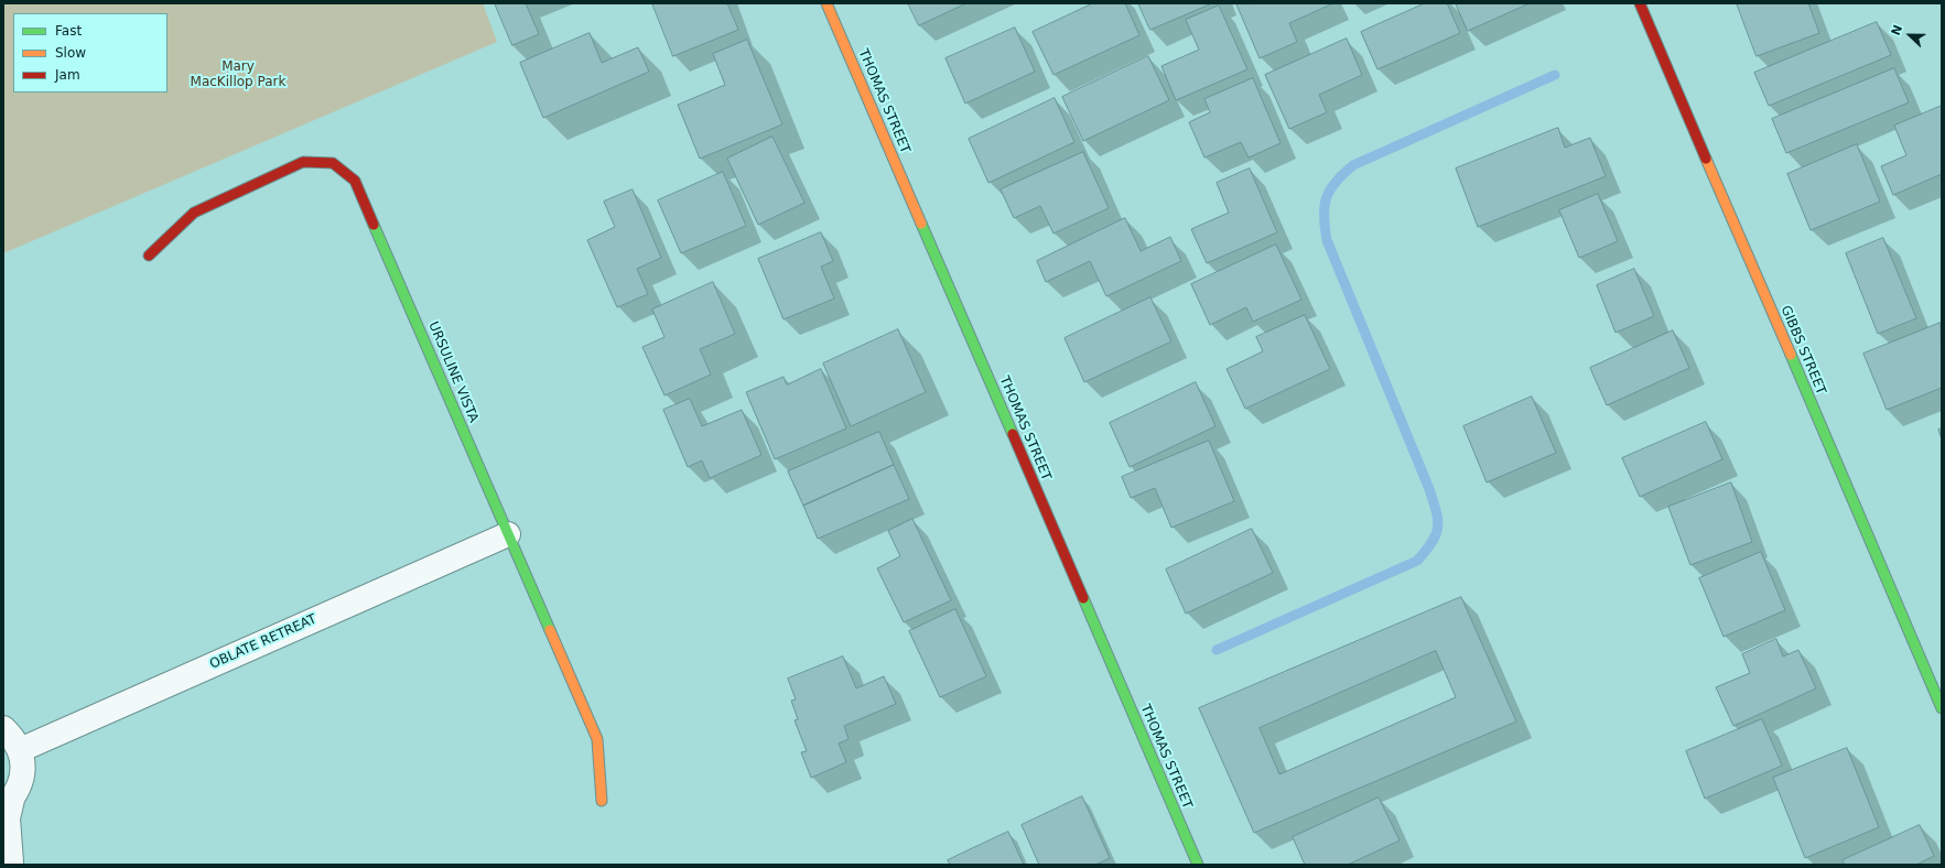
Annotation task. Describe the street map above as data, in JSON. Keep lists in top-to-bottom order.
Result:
{
  "streets": {
    "street": [
      "THOMAS STREET",
      "GIBBS STREET",
      "URSULINE VISTA",
      "OBLATE RETREAT"
    ]
  },
  "crossings": [
    ["URSULINE VISTA", "OBLATE RETREAT"]
  ],
  "parks": ["Mary MacKillop Park"],
  "legend": ["Fast", "Slow", "Jam"],
  "north": "left"
}
